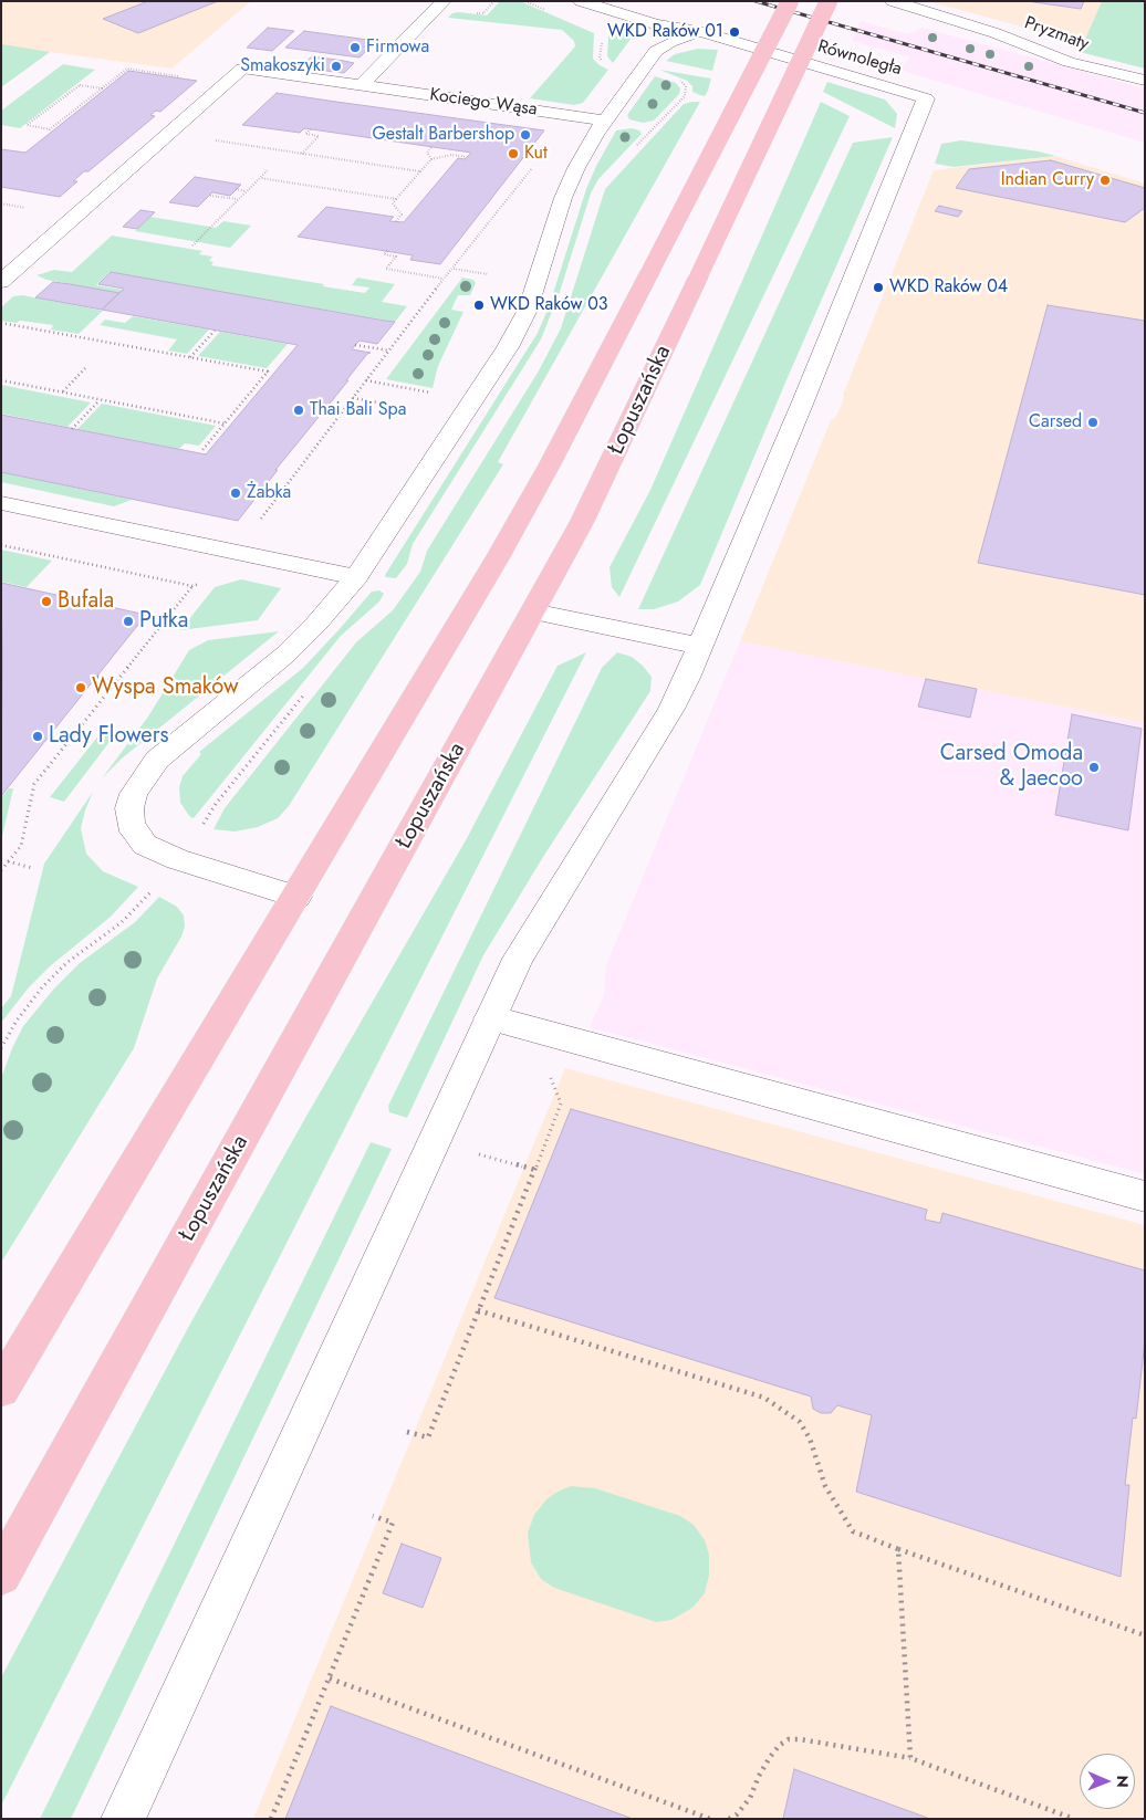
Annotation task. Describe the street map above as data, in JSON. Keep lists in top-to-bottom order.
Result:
{
  "streets": {
    "main road": ["Łopuszańska"],
    "street": ["Pryzmaty", "Równoległa", "Kociego Wąsa"]
  },
  "places": [
    "WKD Raków 01",
    "Firmowa",
    "Smakoszyki",
    "Gestalt Barbershop",
    "Kut",
    "Indian Curry",
    "WKD Raków 04",
    "WKD Raków 03",
    "Thai Bali Spa",
    "Carsed",
    "Żabka",
    "Bufala",
    "Putka",
    "Wyspa Smaków",
    "Lady Flowers",
    "Carsed Omoda & Jaecoo"
  ],
  "north": "right"
}
